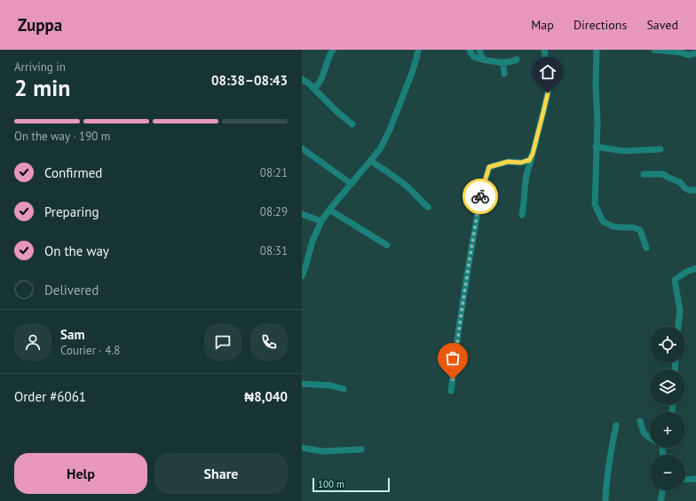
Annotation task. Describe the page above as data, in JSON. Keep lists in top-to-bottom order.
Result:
{
  "scale_bar": "100 m",
  "page": {
    "header": "Zuppa",
    "nav": ["Map", "Directions", "Saved"],
    "heading": ["2 min", "Arriving in", "08:38–08:43"],
    "panel": [
      "Sam",
      "Courier · 4.8",
      "Order #6061",
      "₦8,040"
    ],
    "bar": "On the way · 190 m",
    "list": [
      ["Confirmed", "08:21"],
      ["Preparing", "08:29"],
      ["On the way", "08:31"],
      "Delivered"
    ],
    "map_buttons": ["+", "−"],
    "buttons": ["Help", "Share"],
    "scale": "100 m"
  }
}
